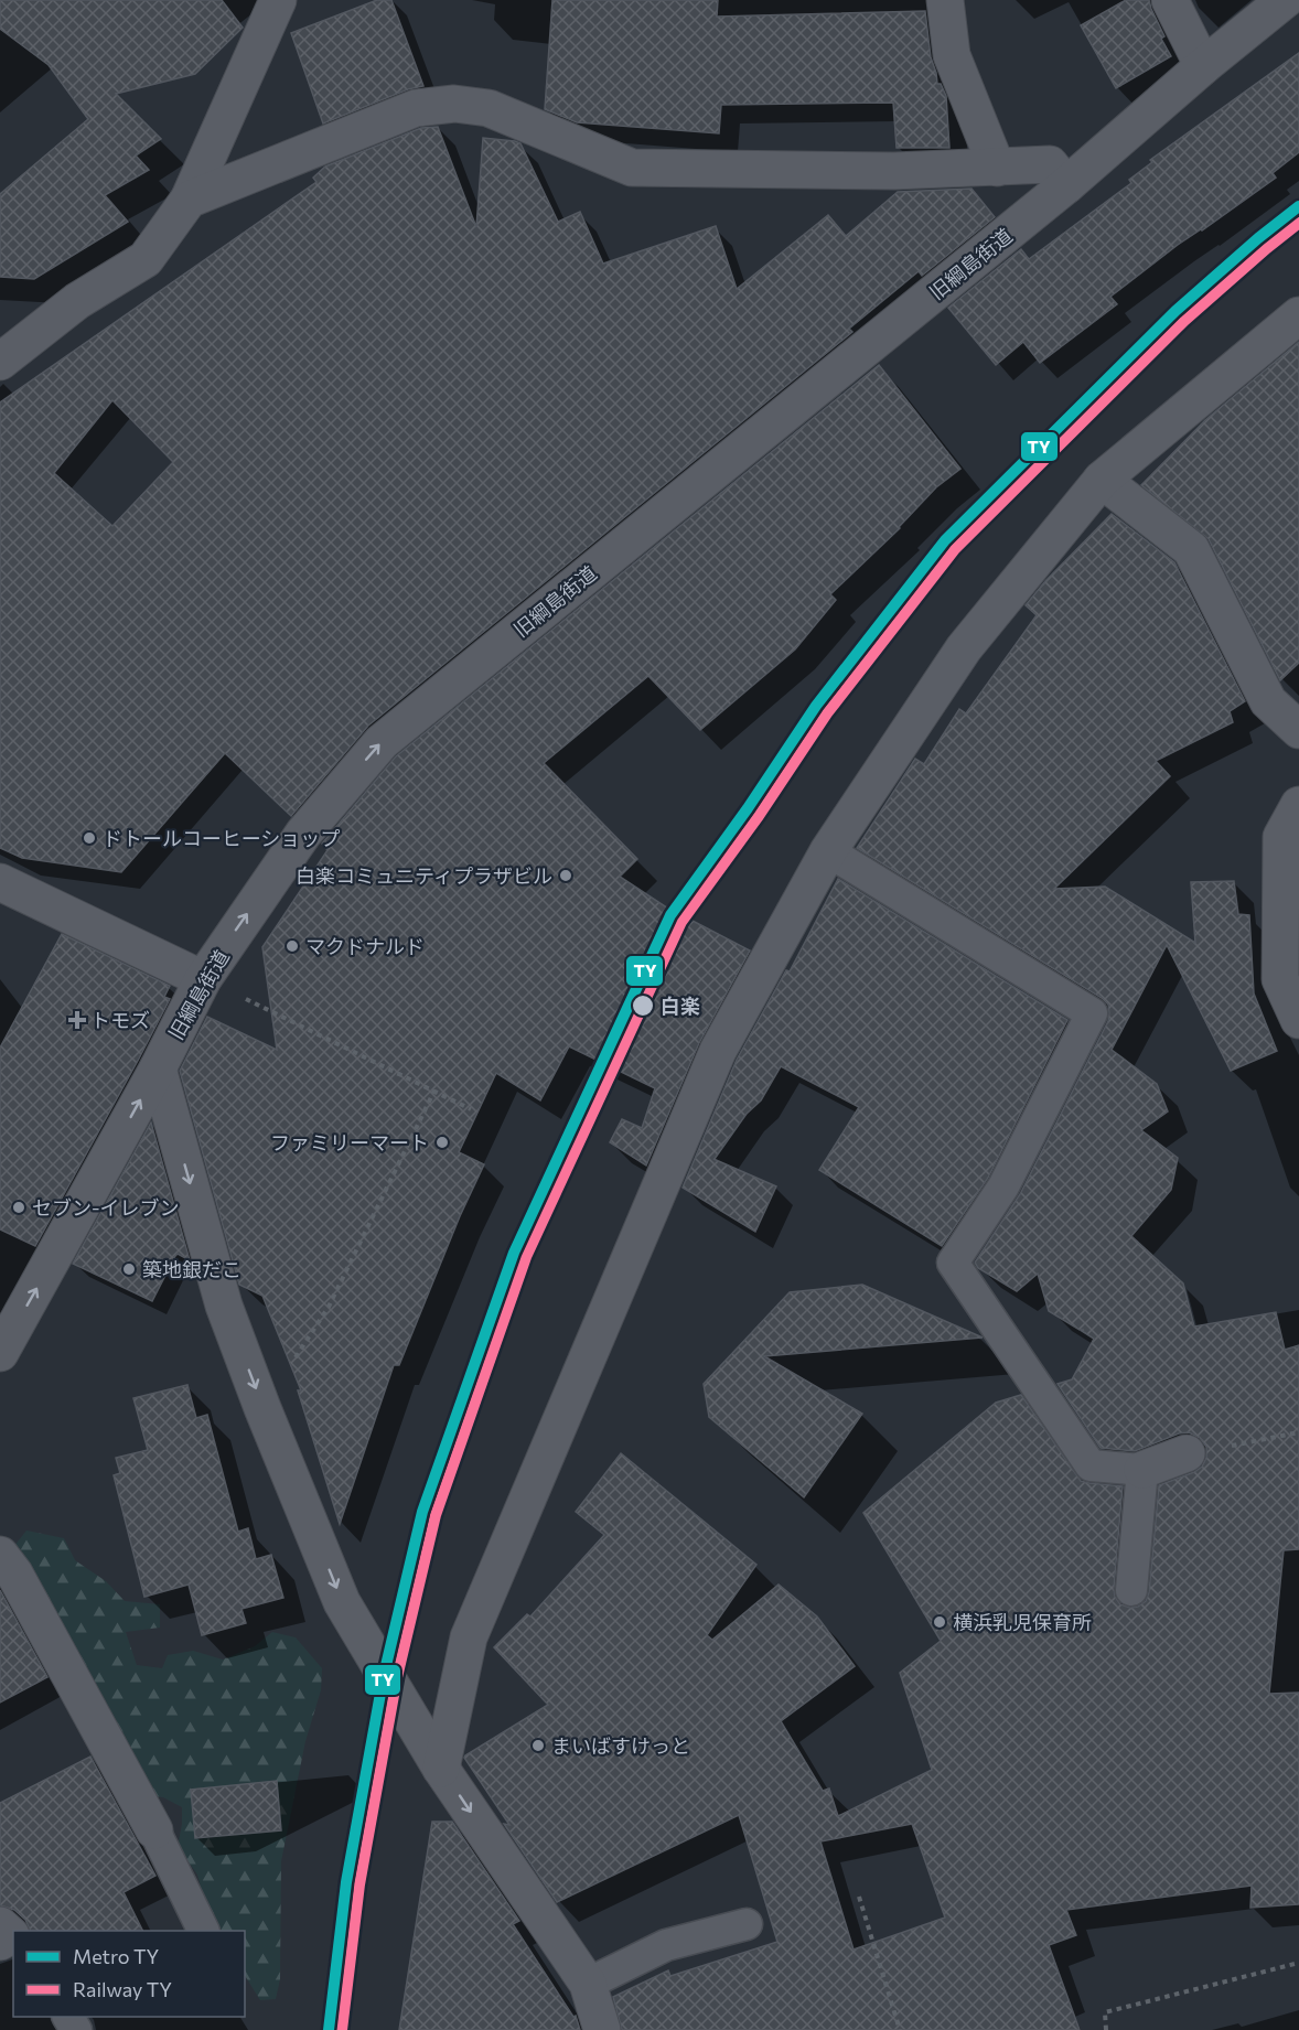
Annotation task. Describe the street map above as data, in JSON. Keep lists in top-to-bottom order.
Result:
{
  "streets": {
    "street": ["旧綱島街道"]
  },
  "places": {
    "other": [
      "ドトールコーヒーショップ",
      "白楽コミュニティプラザビル",
      "マクドナルド",
      "白楽",
      "ファミリーマート",
      "セブン-イレブン",
      "築地銀だこ",
      "横浜乳児保育所",
      "まいばすけっと"
    ],
    "health": ["トモズ"]
  },
  "lines": ["metro line TY", "rail line TY"],
  "legend": ["Metro TY", "Railway TY"]
}
